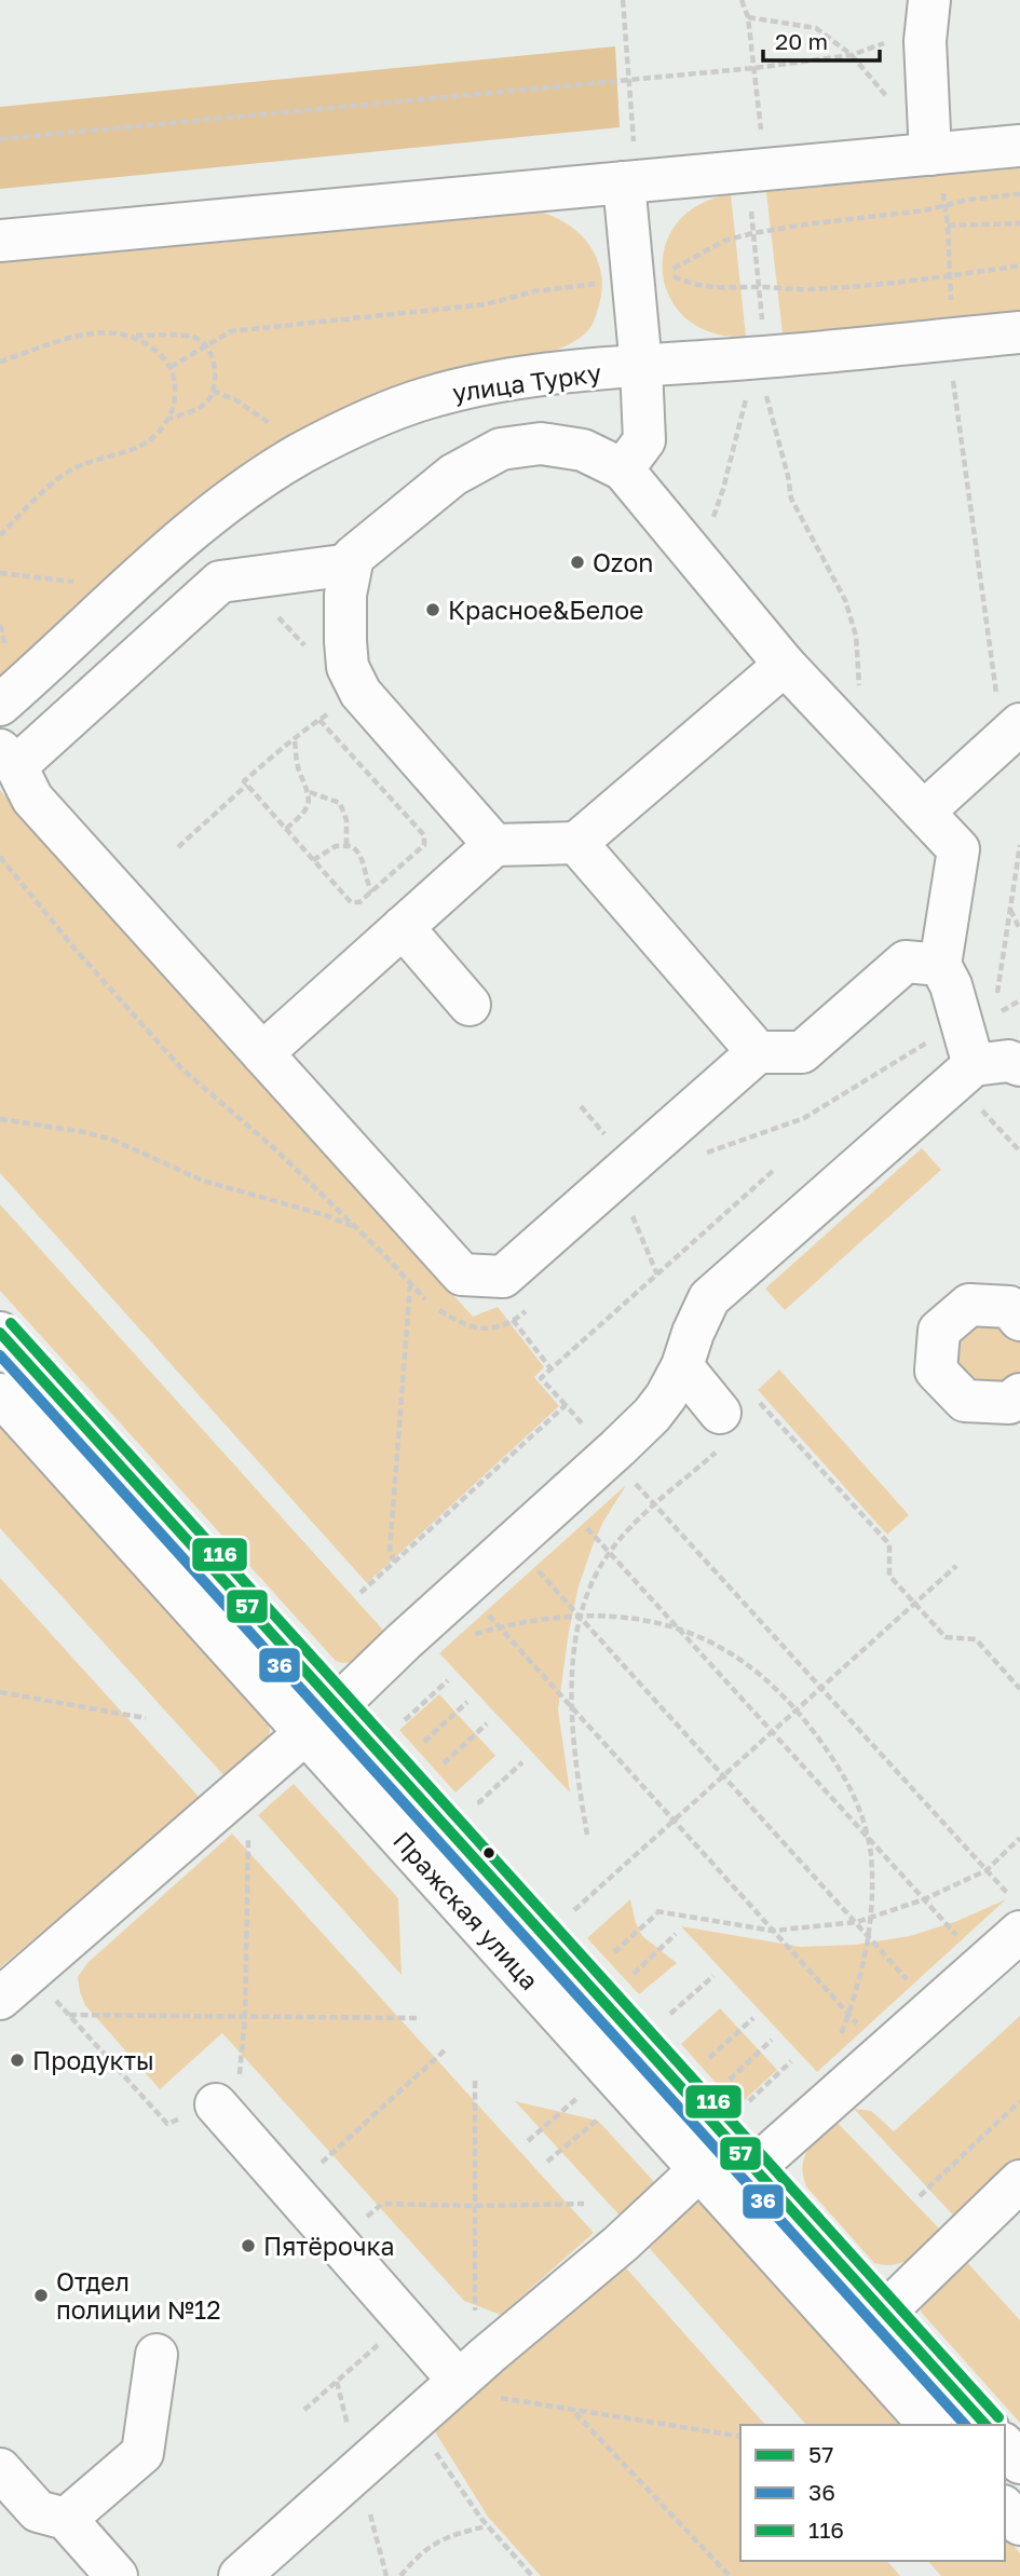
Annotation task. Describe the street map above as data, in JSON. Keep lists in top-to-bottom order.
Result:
{
  "streets": {
    "street": ["улица Турку", "Пражская улица"]
  },
  "places": [
    "Ozon",
    "Красное&Белое",
    "Продукты",
    "Пятёрочка",
    "Отдел полиции №12"
  ],
  "lines": ["transit line 116", "transit line 57", "transit line 36"],
  "legend": ["57", "36", "116"],
  "scale_bar": "20 m"
}
